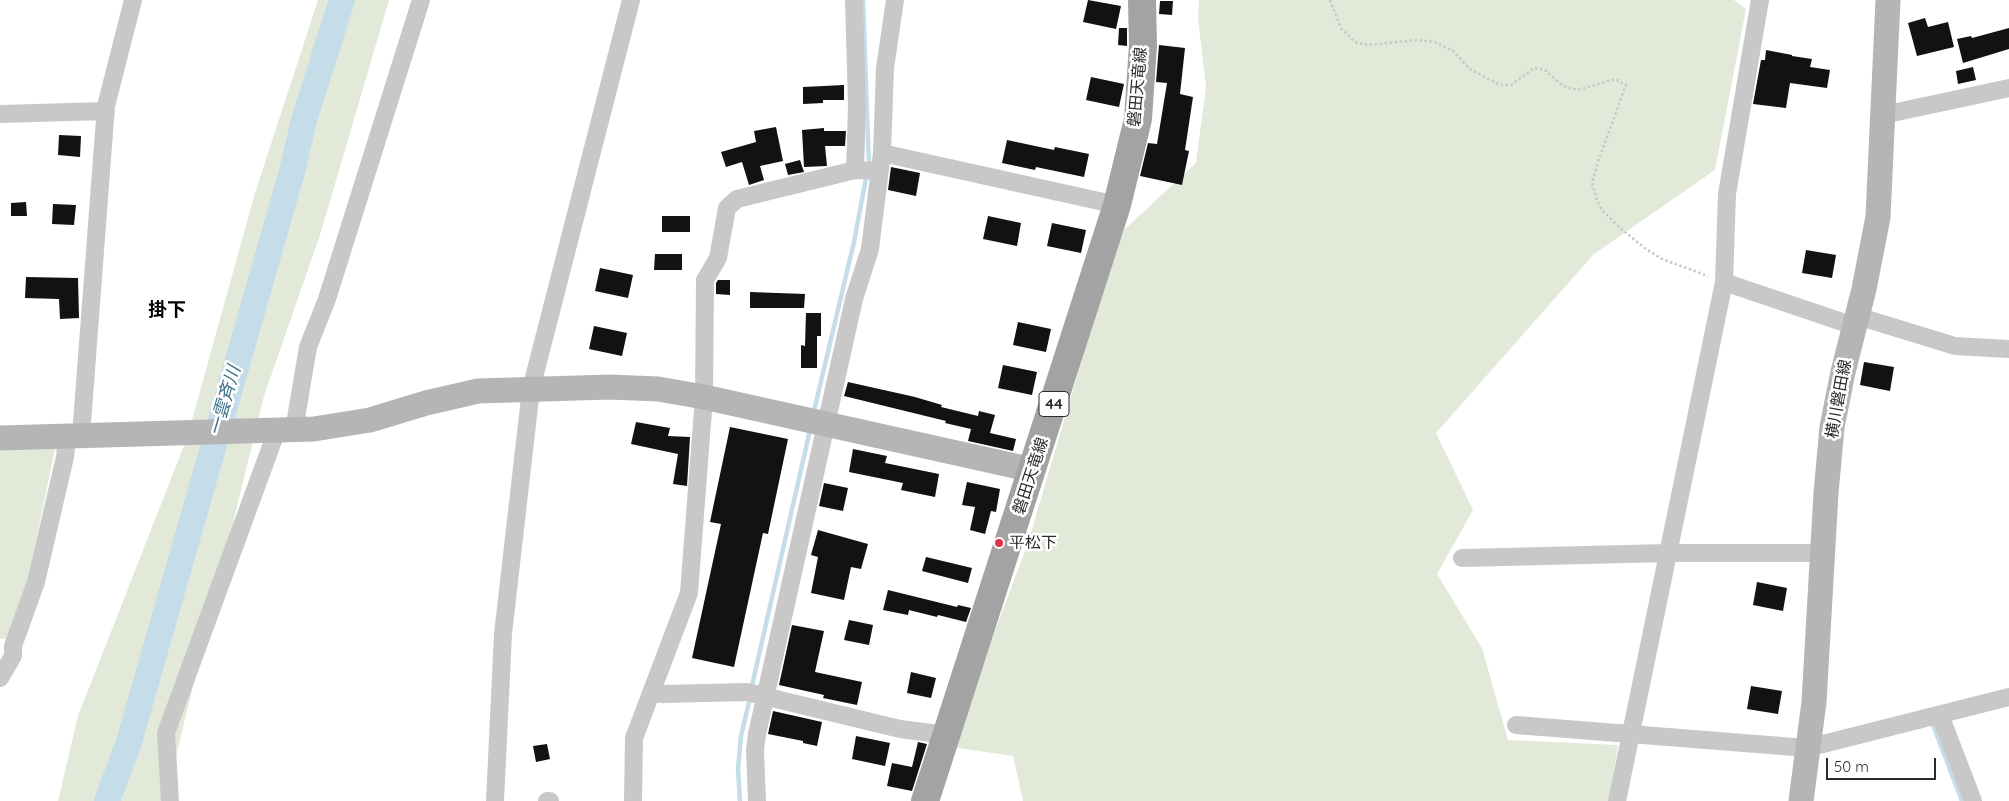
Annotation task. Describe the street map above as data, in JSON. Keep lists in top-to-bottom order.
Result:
{
  "streets": {
    "main road": ["磐田天竜線", "44"],
    "street": ["横川磐田線"]
  },
  "districts": ["掛下"],
  "water": ["一雲斉川"],
  "places": ["平松下"],
  "scale_bar": "50 m"
}
